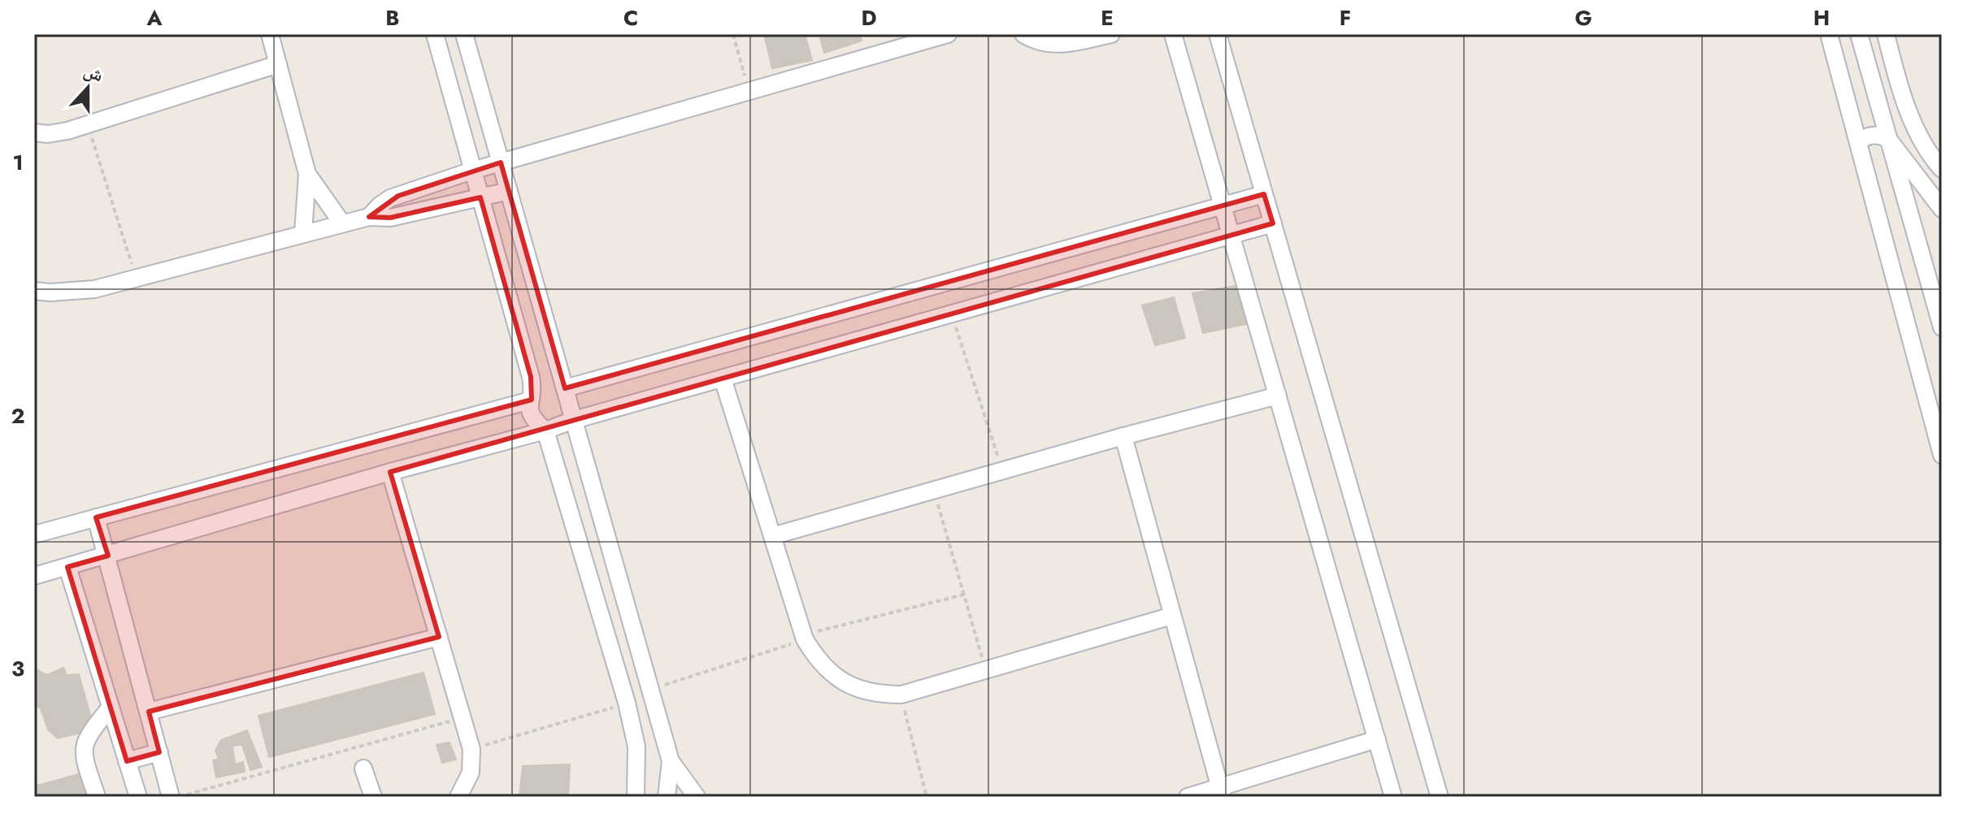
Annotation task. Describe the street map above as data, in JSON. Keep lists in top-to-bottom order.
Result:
{
  "north": "top",
  "grid": {
    "columns": [
      "A",
      "B",
      "C",
      "D",
      "E",
      "F",
      "G",
      "H"
    ],
    "rows": ["1", "2", "3"]
  }
}
